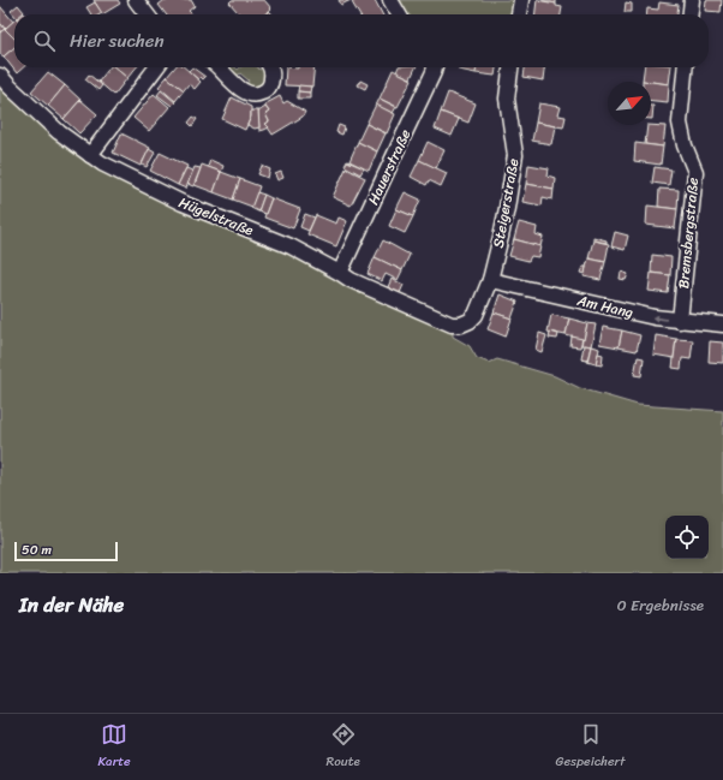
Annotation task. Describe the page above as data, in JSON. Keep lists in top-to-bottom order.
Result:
{
  "streets": {
    "street": [
      "Hauerstraße",
      "Steigerstraße",
      "Hügelstraße",
      "Bremsbergstraße",
      "Am Hang"
    ]
  },
  "crossings": [
    ["Hauerstraße", "Hügelstraße"],
    ["Steigerstraße", "Hügelstraße"],
    ["Steigerstraße", "Am Hang"],
    ["Bremsbergstraße", "Am Hang"]
  ],
  "one_way": ["Am Hang"],
  "scale_bar": "50 m",
  "north": "top right",
  "page": {
    "search": "Hier suchen",
    "scale": "50 m",
    "heading": ["In der Nähe", "0 Ergebnisse"],
    "nav": ["Karte", "Route", "Gespeichert"]
  }
}
